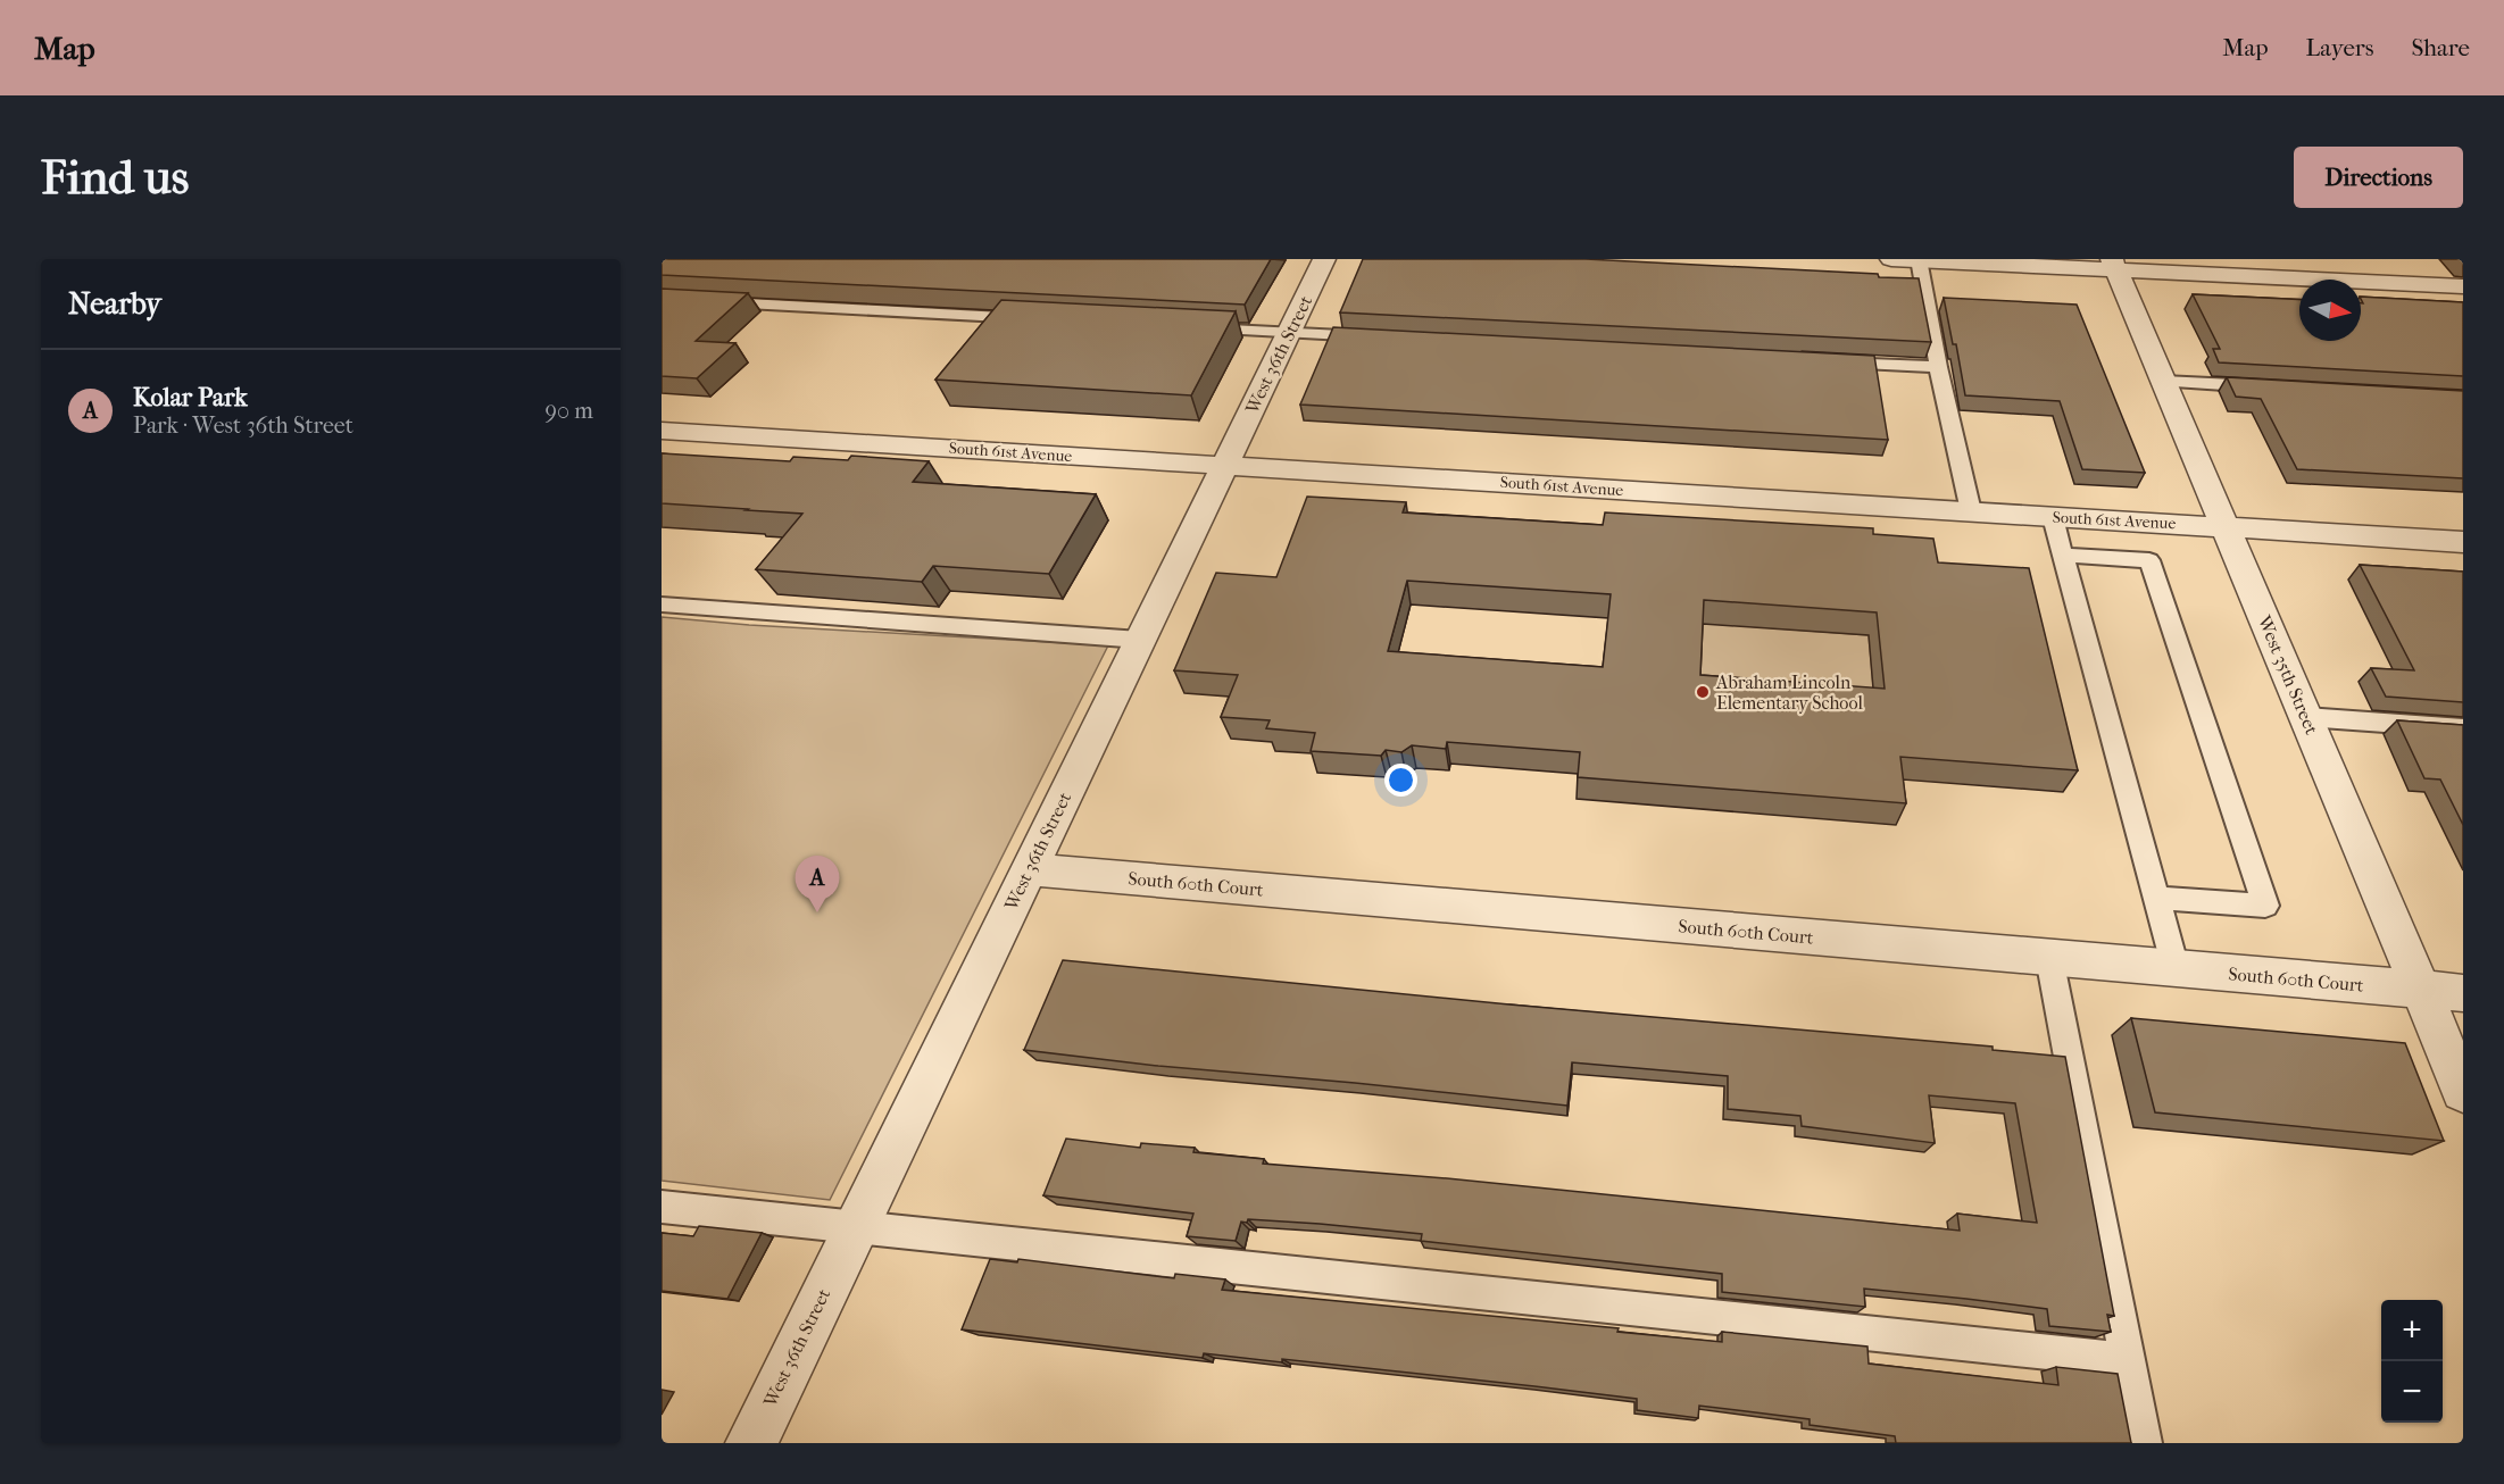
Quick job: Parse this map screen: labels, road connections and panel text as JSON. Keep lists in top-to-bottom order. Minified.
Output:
{"streets":{"street":["West 36th Street","South 61st Avenue","West 35th Street","South 60th Court"]},"crossings":[["West 36th Street","South 61st Avenue"],["West 36th Street","South 60th Court"],["South 61st Avenue","West 35th Street"],["West 35th Street","South 60th Court"]],"places":["Abraham Lincoln Elementary School"],"north":"right","page":{"header":"Map","nav":["Map","Layers","Share"],"buttons":"Directions","title":"Find us","heading":"Nearby","list":[{"mark":"A","name":"Kolar Park","note":"Park · West 36th Street","value":"90 m"}],"pins":"A","map_buttons":["+","−"]}}
